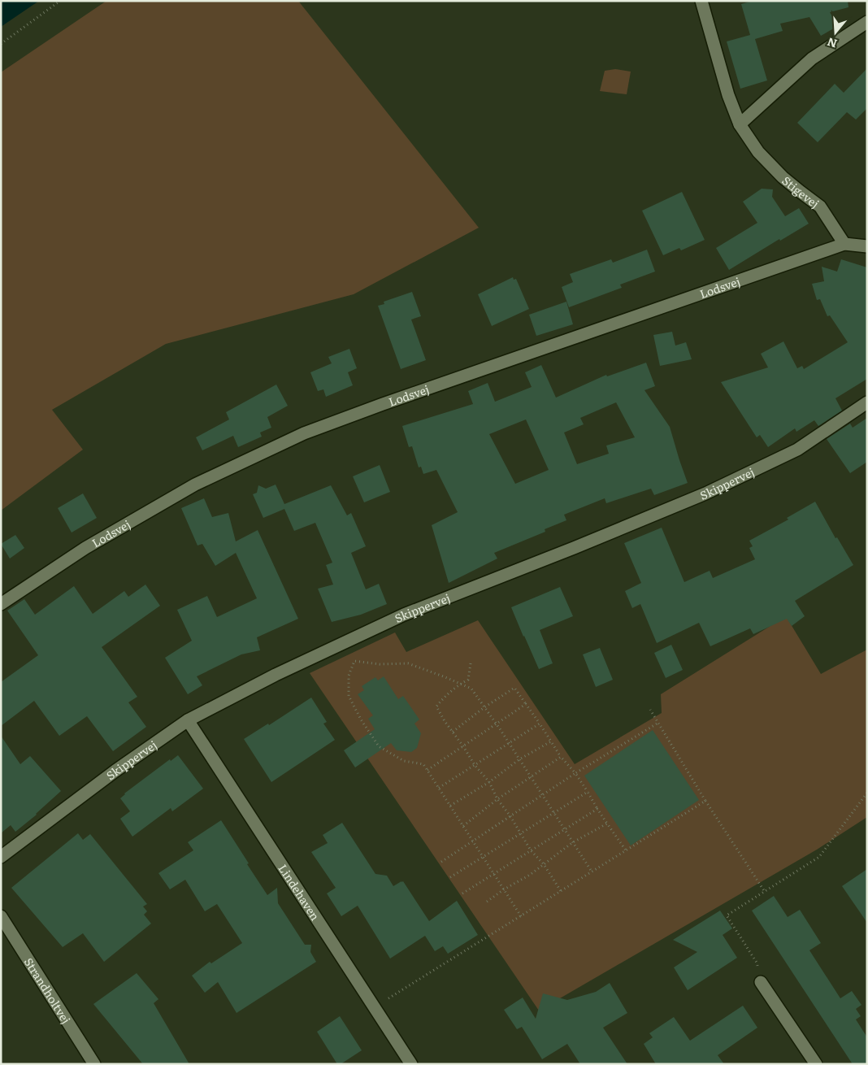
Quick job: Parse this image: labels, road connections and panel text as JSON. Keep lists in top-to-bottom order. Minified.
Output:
{"streets":{"street":["Stigevej","Lodsvej","Skippervej","Lindehaven","Strandholtvej"]},"crossings":[["Stigevej","Lodsvej"],["Skippervej","Lindehaven"]],"north":"bottom"}
